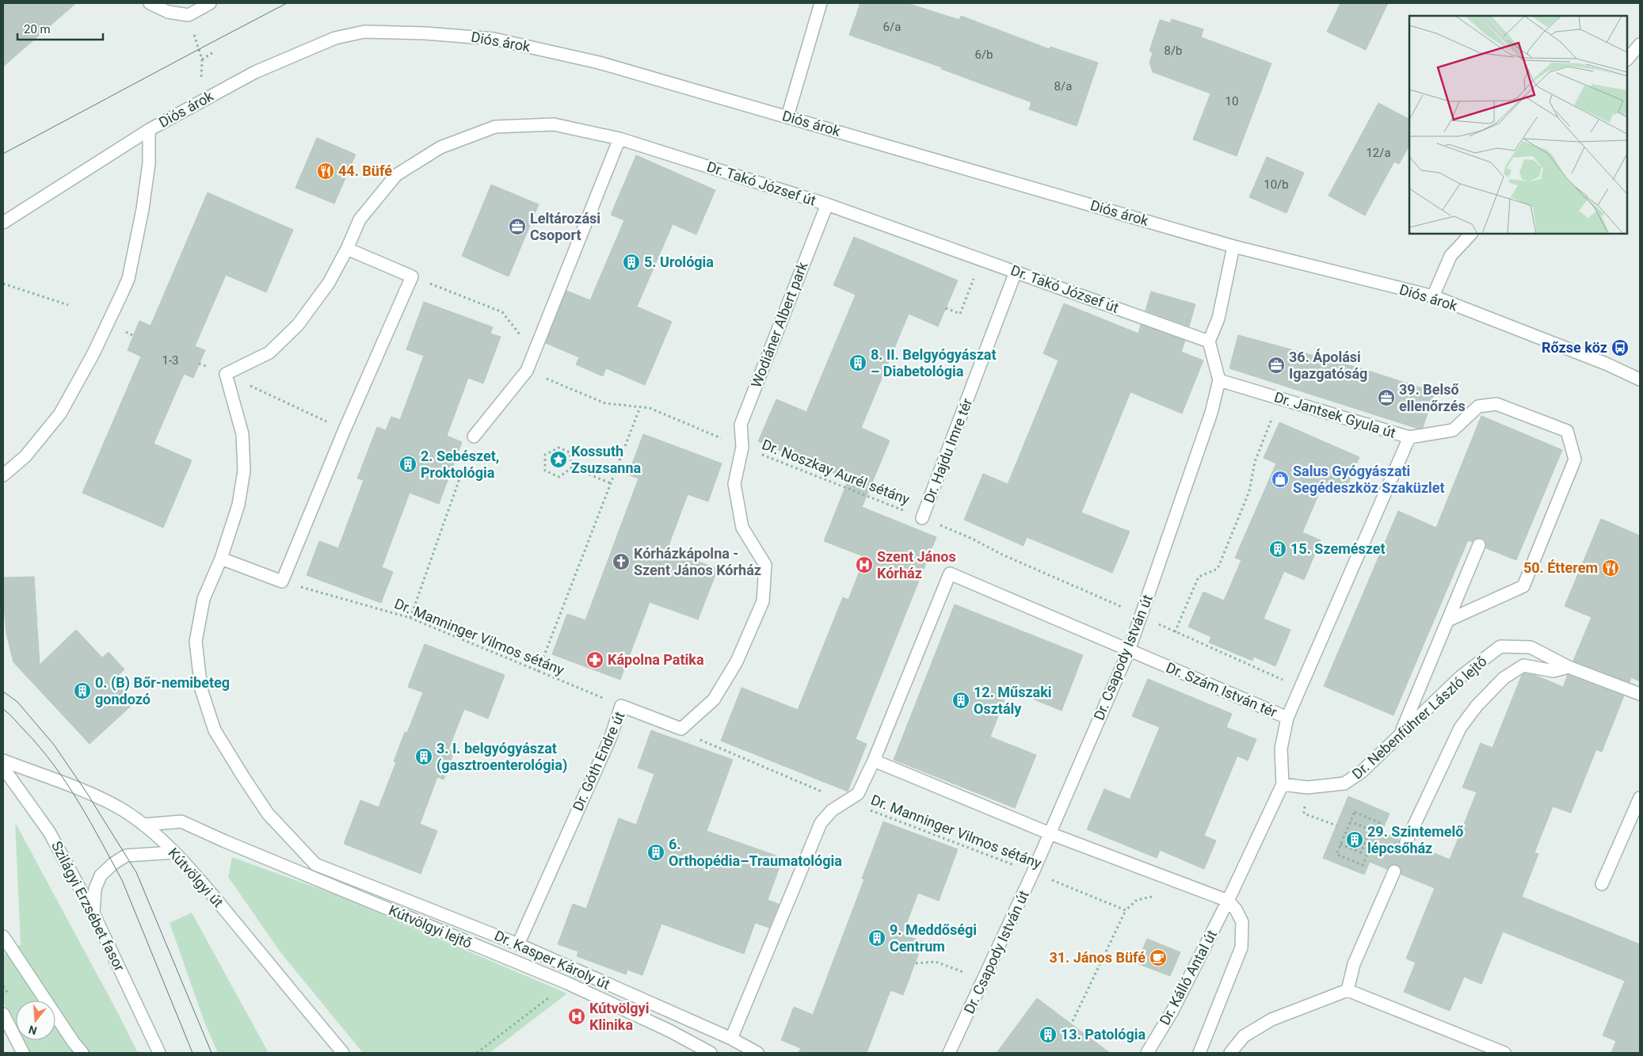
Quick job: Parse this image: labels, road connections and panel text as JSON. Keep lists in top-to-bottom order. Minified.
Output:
{"streets":{"street":["Diós árok","Dr. Takó József út","Wodiáner Albert park","Dr. Jantsek Gyula út","Dr. Hajdu Imre tér","Dr. Csapody István út","Dr. Szám István tér","Dr. Nebenführer László lejtő","Dr. Góth Endre út","Kútvölgyi út","Szilágyi Erzsébet fasor","Kútvölgyi lejtő","Dr. Kasper Károly út","Dr. Kálló Antal út"],"path":["Dr. Noszkay Aurél sétány","Dr. Manninger Vilmos sétány"]},"crossings":[["Dr. Takó József út","Wodiáner Albert park"],["Dr. Takó József út","Dr. Hajdu Imre tér"],["Dr. Takó József út","Dr. Csapody István út"],["Dr. Takó József út","Dr. Kasper Károly út"],["Wodiáner Albert park","Dr. Noszkay Aurél sétány"],["Dr. Jantsek Gyula út","Dr. Noszkay Aurél sétány"],["Dr. Jantsek Gyula út","Dr. Csapody István út"],["Dr. Jantsek Gyula út","Dr. Szám István tér"],["Dr. Hajdu Imre tér","Dr. Noszkay Aurél sétány"],["Dr. Noszkay Aurél sétány","Dr. Csapody István út"],["Dr. Manninger Vilmos sétány","Dr. Csapody István út"],["Dr. Manninger Vilmos sétány","Dr. Góth Endre út"],["Dr. Csapody István út","Dr. Szám István tér"],["Dr. Szám István tér","Dr. Nebenführer László lejtő"],["Dr. Szám István tér","Dr. Kálló Antal út"],["Dr. Góth Endre út","Dr. Kasper Károly út"],["Kútvölgyi út","Kútvölgyi lejtő"]],"places":{"restaurant":["44. Büfé","50. Étterem"],"office":["Leltározási Csoport","36. Ápolási Igazgatóság","39. Belső ellenőrzés"],"building":["5. Urológia","8. II. Belgyógyászat – Diabetológia","2. Sebészet, Proktológia","15. Szemészet","0. (B) Bőr-nemibeteg gondozó","12. Műszaki Osztály","3. I. belgyógyászat (gasztroenterológia)","29. Szintemelő lépcsőház","6. Orthopédia–Traumatológia","9. Meddőségi Centrum","13. Patológia"],"bus stop":["Rőzse köz"],"place":["Kossuth Zsuzsanna"],"shop":["Salus Gyógyászati Segédeszköz Szaküzlet"],"church":["Kórházkápolna - Szent János Kórház"],"hospital":["Szent János Kórház","Kútvölgyi Klinika"],"pharmacy":["Kápolna Patika"],"cafe":["31. János Büfé"]},"house_numbers":["6/a","8/b","6/b","8/a","10","12/a","10/b","1-3"],"scale_bar":"20 m","north":"bottom"}
